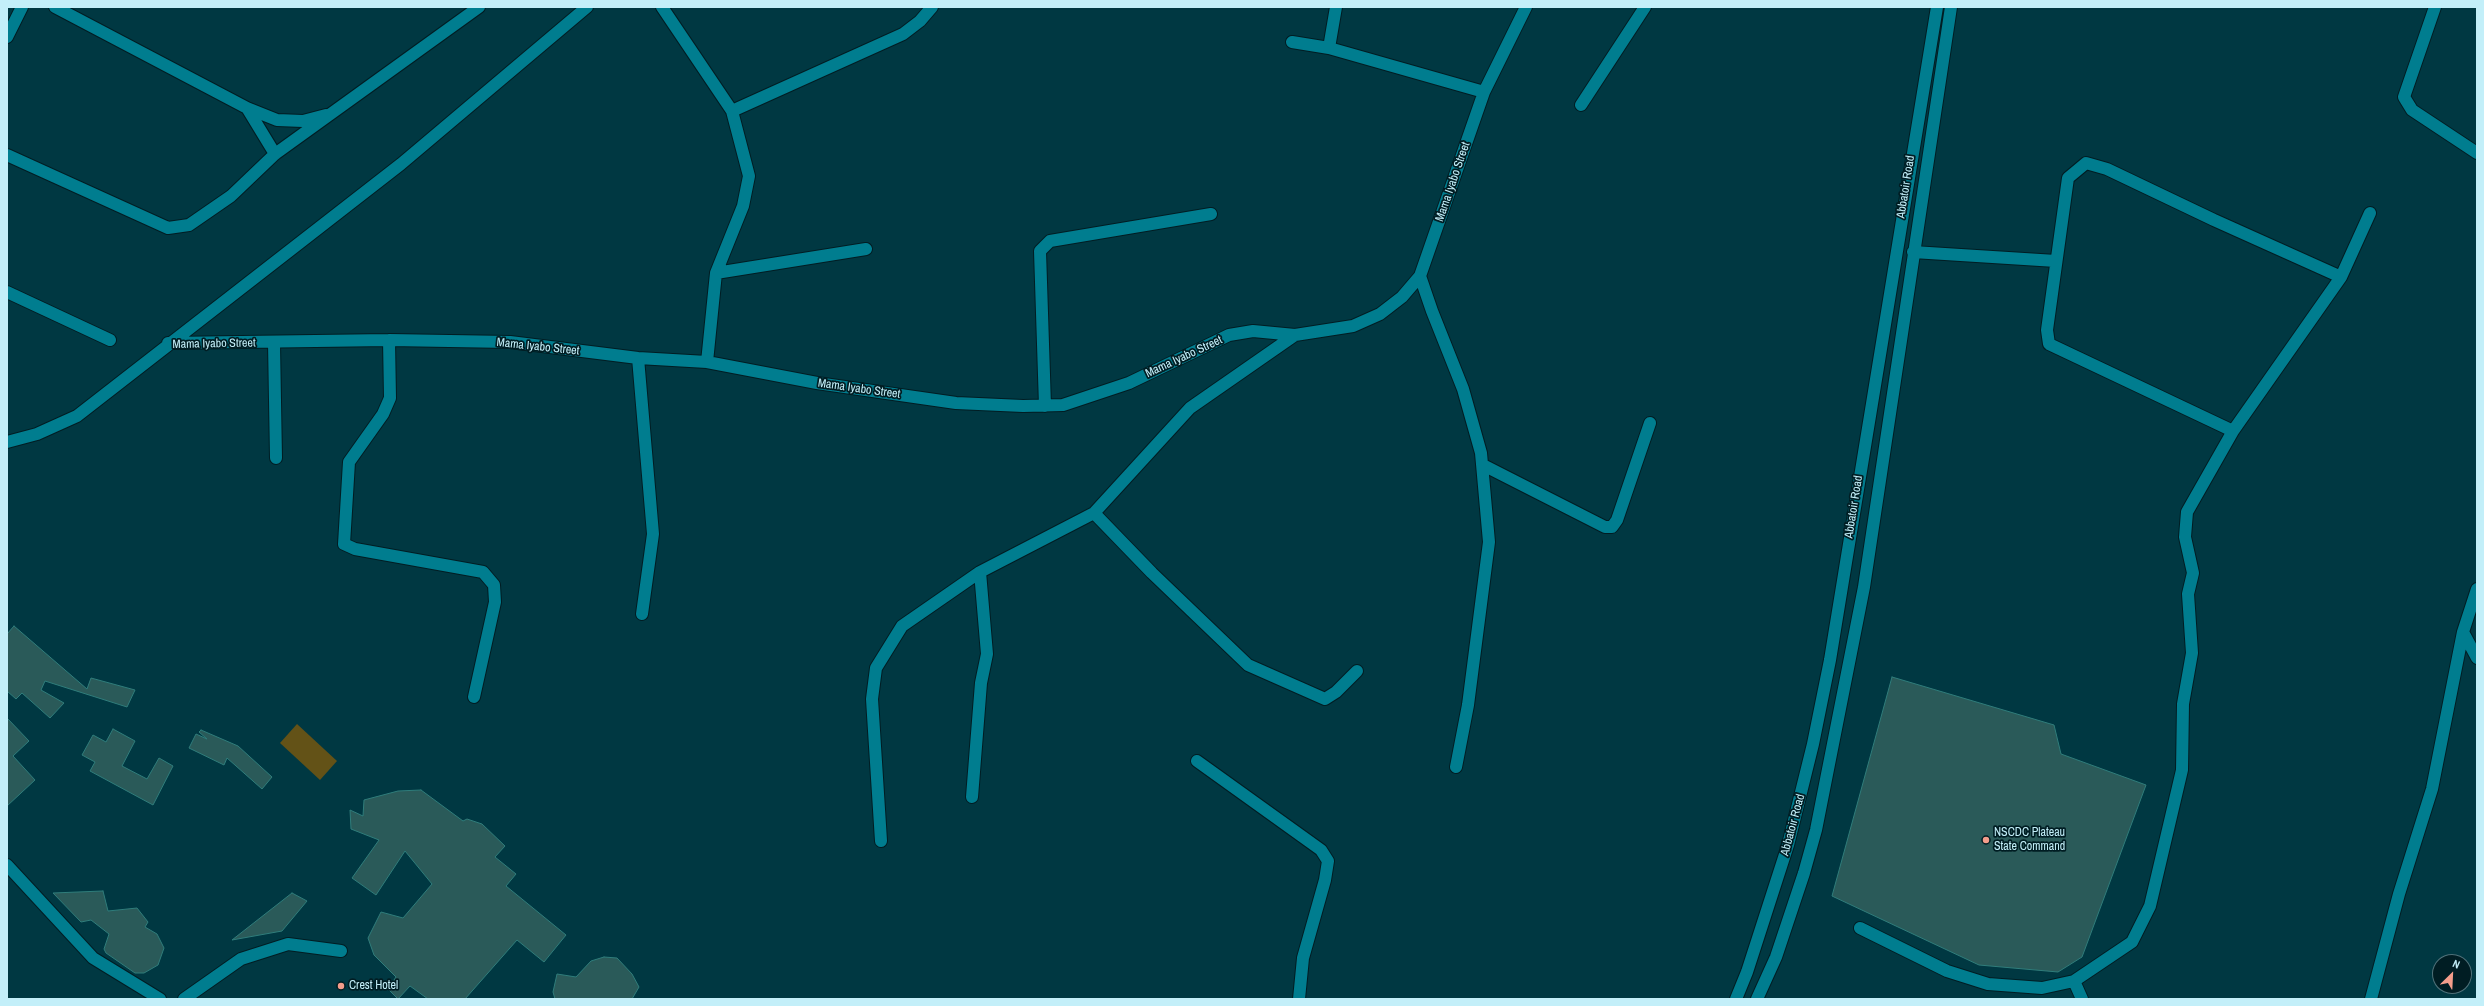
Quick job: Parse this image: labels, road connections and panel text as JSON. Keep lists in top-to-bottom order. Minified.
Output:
{"streets":{"street":["Mama Iyabo Street","Abbatoir Road"]},"places":["NSCDC Plateau State Command","Crest Hotel"],"north":"top right"}
